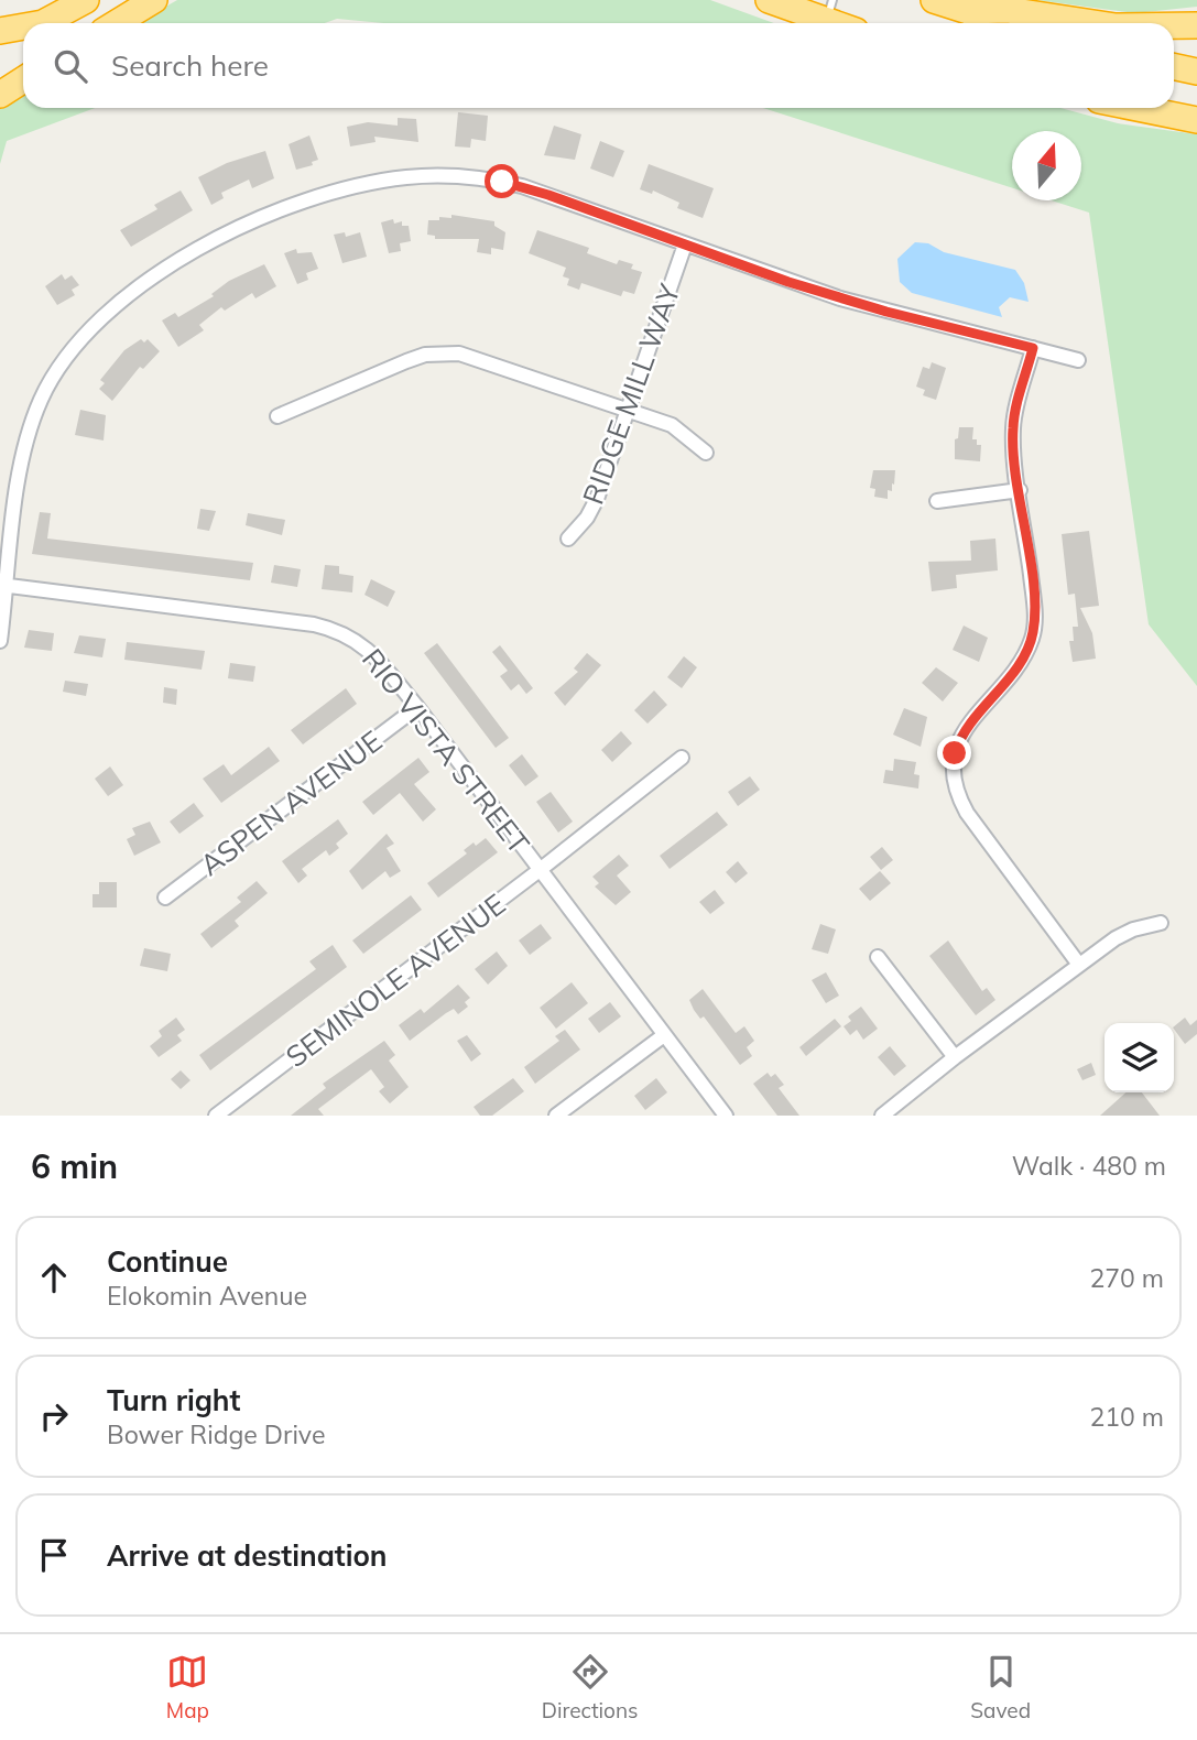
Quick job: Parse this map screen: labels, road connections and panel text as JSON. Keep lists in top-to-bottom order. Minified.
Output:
{"streets":{"street":["RIDGE MILL WAY","RIO VISTA STREET","ASPEN AVENUE","SEMINOLE AVENUE"]},"crossings":[["RIO VISTA STREET","ASPEN AVENUE"],["RIO VISTA STREET","SEMINOLE AVENUE"]],"north":"top","page":{"search":"Search here","heading":["6 min","Walk · 480 m"],"list":[["Continue","Elokomin Avenue","270 m"],["Turn right","Bower Ridge Drive","210 m"],"Arrive at destination"],"nav":["Map","Directions","Saved"]}}
